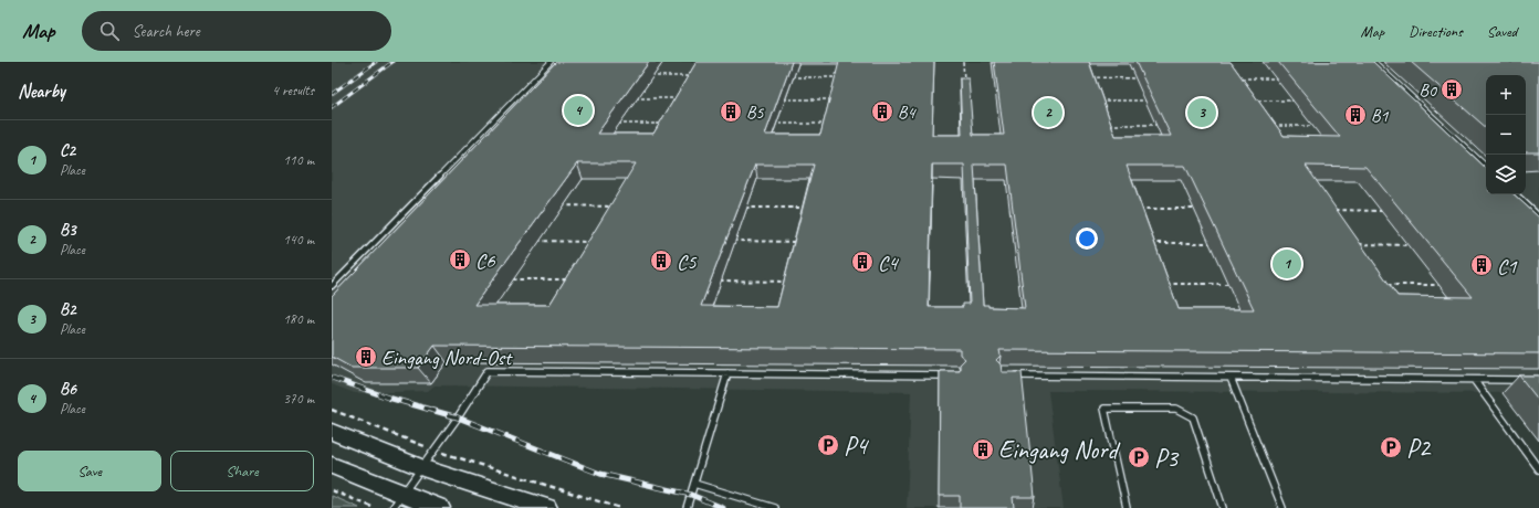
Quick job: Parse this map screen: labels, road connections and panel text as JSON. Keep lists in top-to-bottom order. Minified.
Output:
{"places":{"building":["B0","B5","B4","B1","C6","C5","C4","C1","Eingang Nord-Ost","Eingang Nord"],"parking":["P4","P2","P3"]},"page":{"header":"Map","search":"Search here","nav":["Map","Directions","Saved"],"heading":["Nearby","4 results"],"map_buttons":["+","−"],"pins":["4","2","3","1"],"list":[{"mark":"1","name":"C2","note":"Place","value":"110 m"},{"mark":"2","name":"B3","note":"Place","value":"140 m"},{"mark":"3","name":"B2","note":"Place","value":"180 m"},{"mark":"4","name":"B6","note":"Place","value":"370 m"}],"buttons":["Save","Share"]}}
